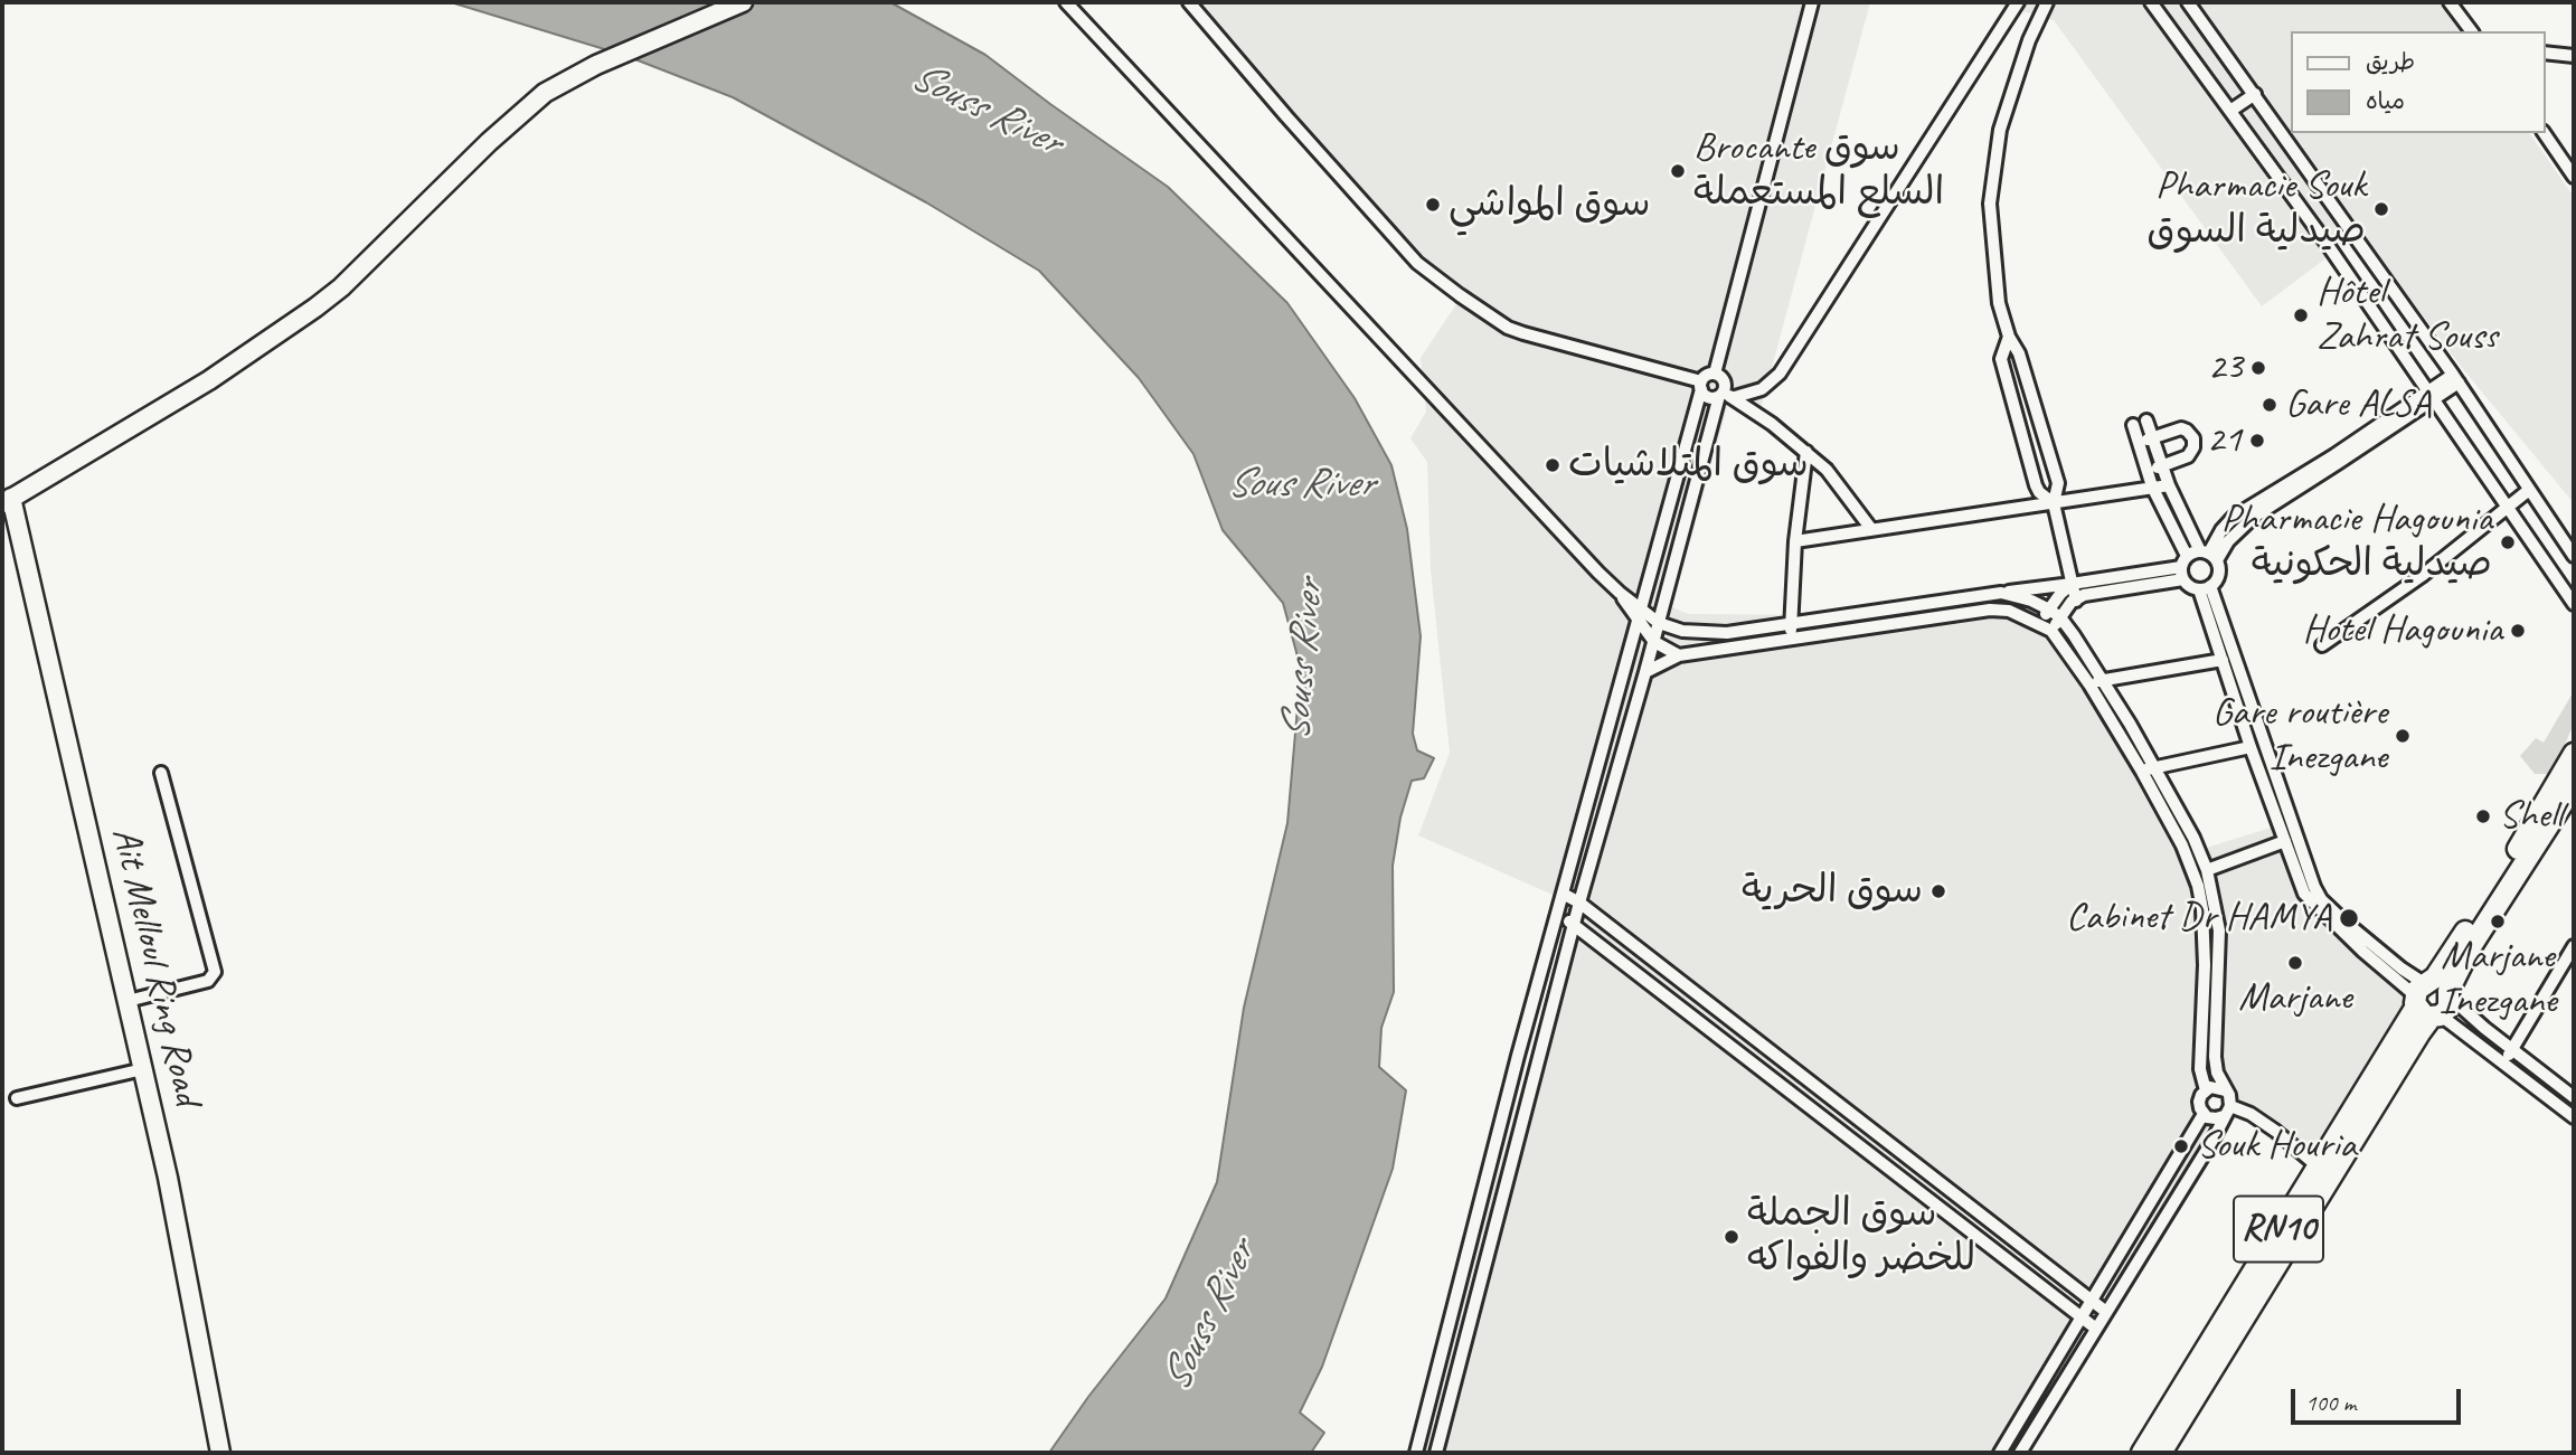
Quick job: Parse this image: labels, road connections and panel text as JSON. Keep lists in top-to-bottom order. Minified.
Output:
{"streets":{"main road":["RN10"],"street":["Ait Melloul Ring Road"]},"water":["Souss River","Sous River"],"places":["Brocante سوق السلع المستعملة","سوق المواشي","Pharmacie Souk صيدلية السوق","Hôtel Zahrat Souss","23","Gare ALSA","21","سوق المتلاشيات","Pharmacie Hagounia صيدلية الحكونية","Hotel Hagounia","Gare routière Inezgane","Shell","سوق الحرية","Cabinet Dr HAMYA","Marjane Inezgane","Marjane","Souk Houria","سوق الجملة للخضر والفواكه"],"legend":["طريق","مياه"],"scale_bar":"100 m"}
